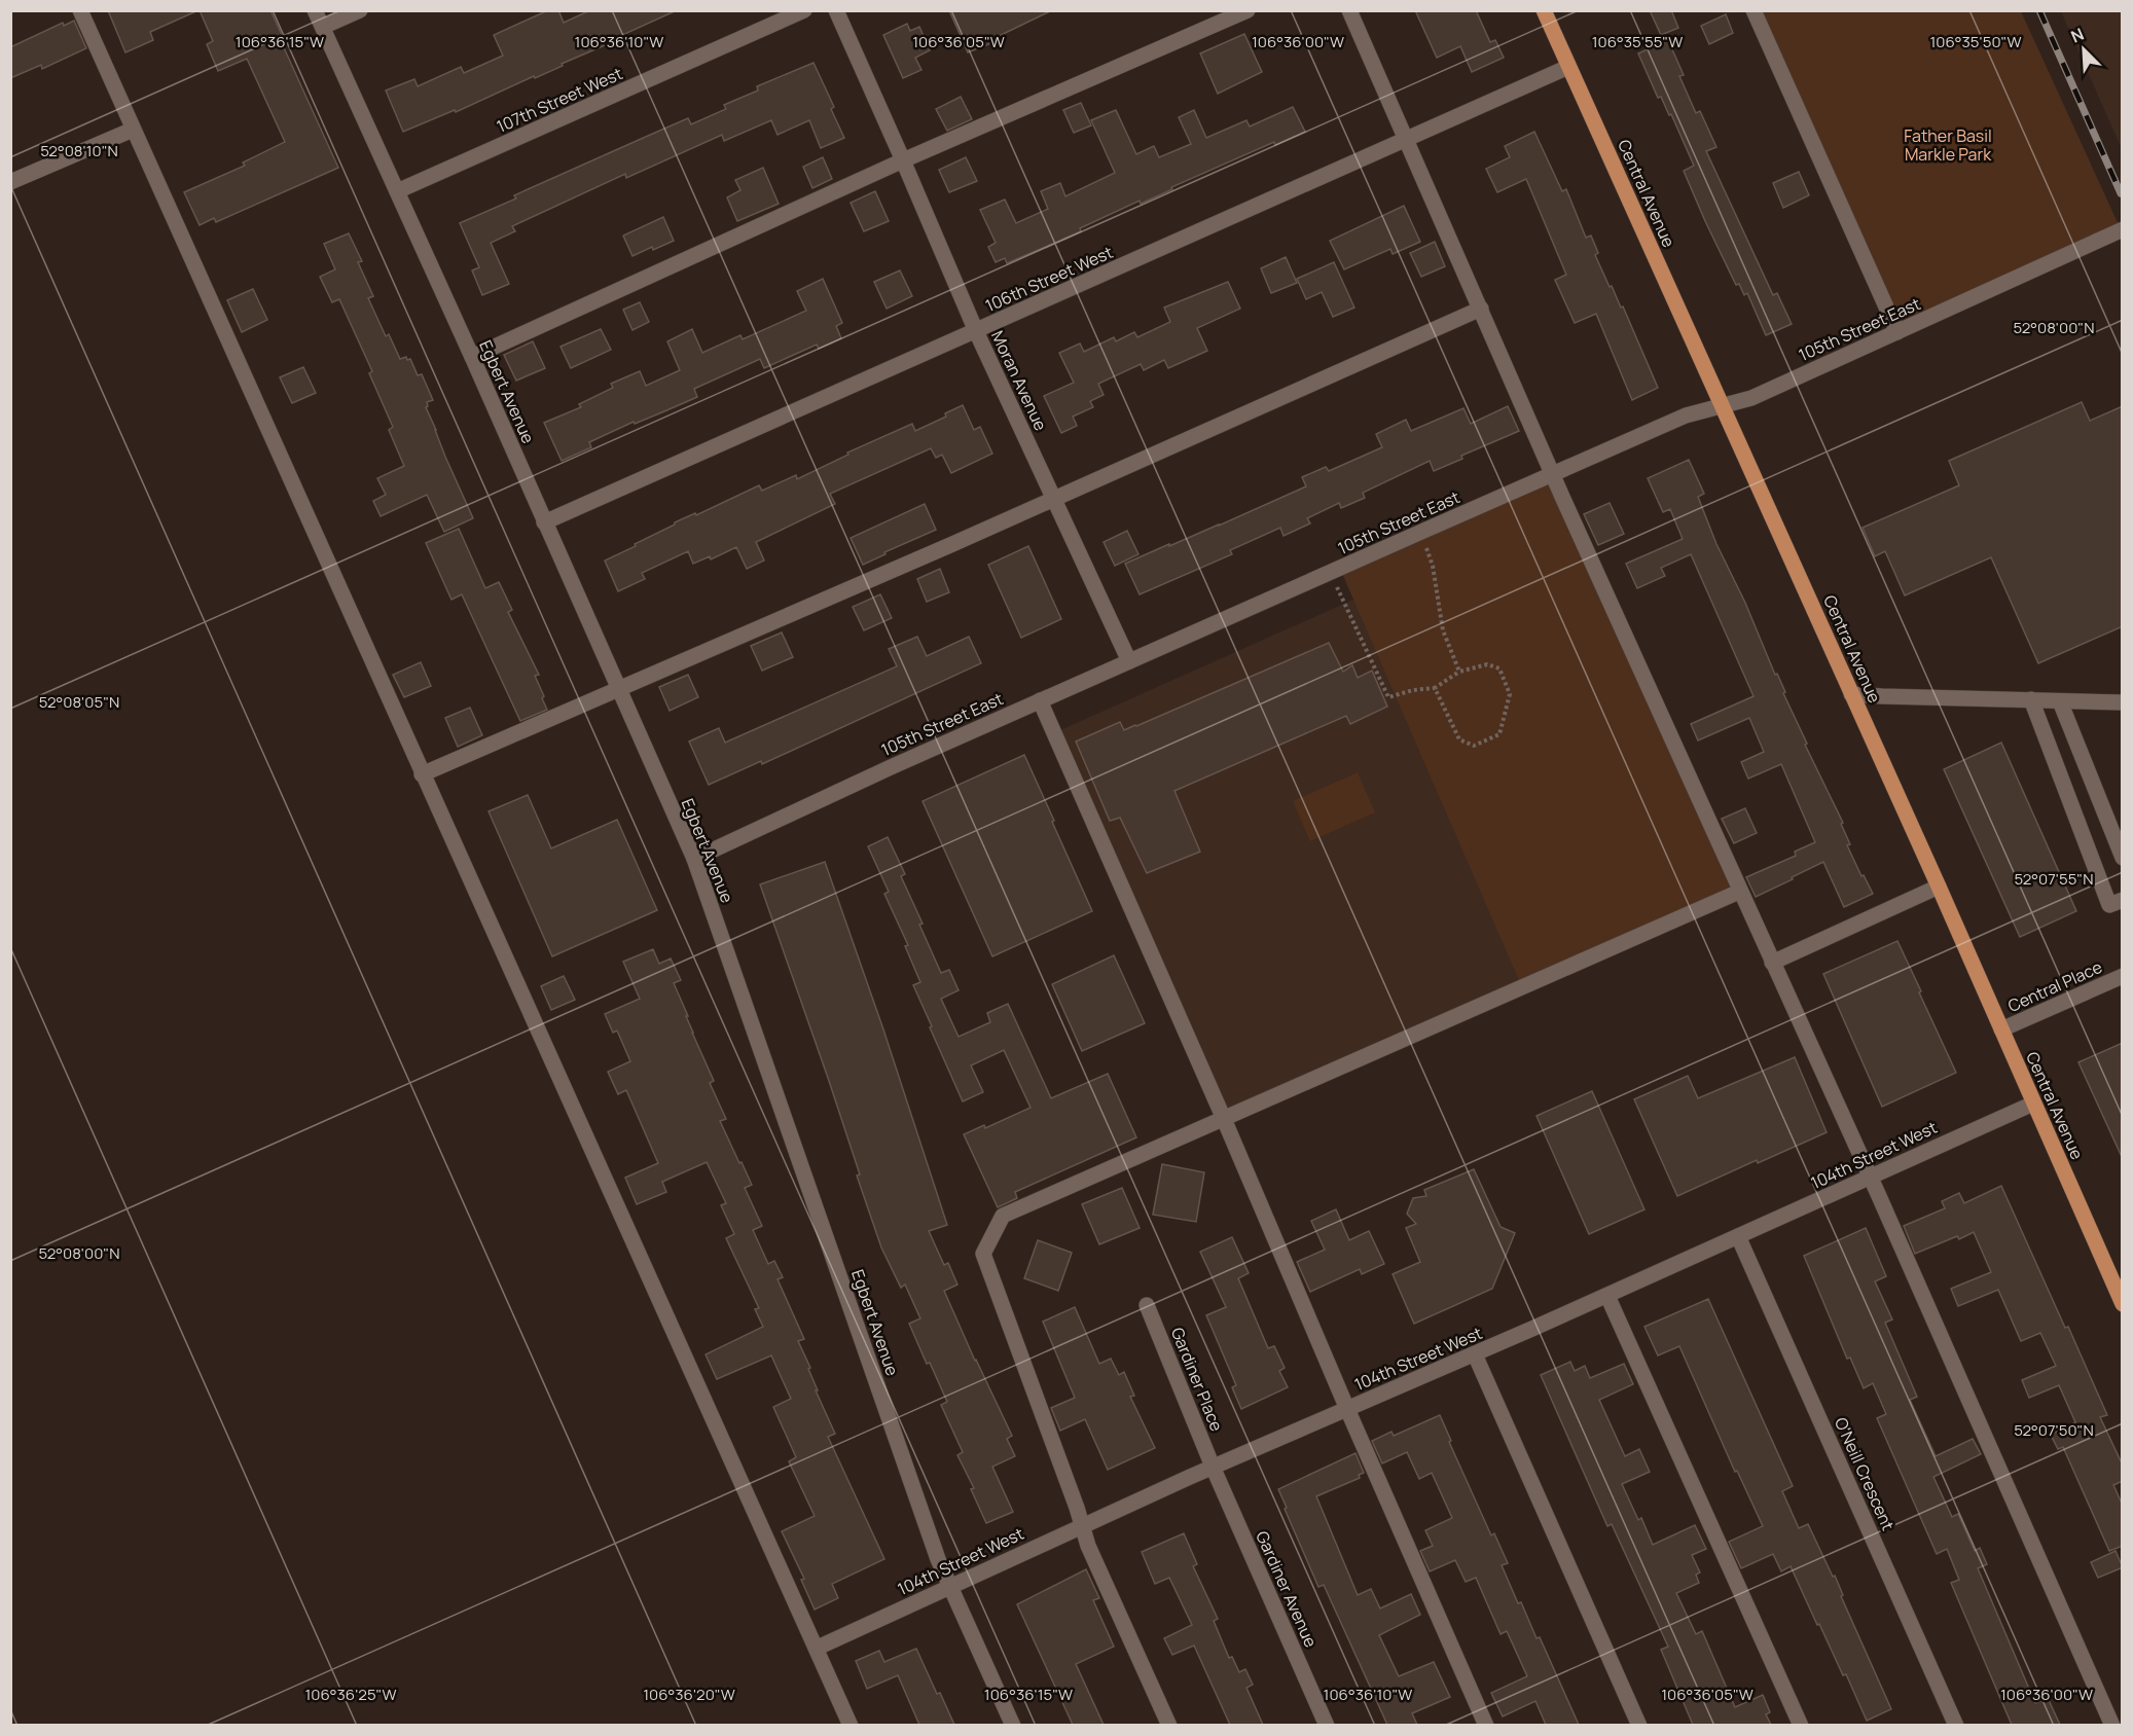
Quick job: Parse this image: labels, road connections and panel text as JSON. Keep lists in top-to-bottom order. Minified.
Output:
{"streets":{"main road":["Central Avenue"],"street":["107th Street West","106th Street West","105th Street East","Moran Avenue","Egbert Avenue","Central Place","104th Street West","Gardiner Place","O'Neill Crescent","Gardiner Avenue"]},"crossings":[["107th Street West","Egbert Avenue"],["Central Avenue","106th Street West"],["Central Avenue","105th Street East"],["Central Avenue","Central Place"],["Central Avenue","104th Street West"],["106th Street West","Moran Avenue"],["106th Street West","Egbert Avenue"],["105th Street East","Moran Avenue"],["105th Street East","Egbert Avenue"],["Egbert Avenue","104th Street West"],["104th Street West","Gardiner Place"],["104th Street West","O'Neill Crescent"],["104th Street West","Gardiner Avenue"],["Gardiner Place","Gardiner Avenue"]],"parks":["Father Basil Markle Park"],"north":"top left","coordinates":["106°36'15\"W","106°36'10\"W","106°36'05\"W","106°36'00\"W","106°35'55\"W","106°35'50\"W","52°08'10\"N","52°08'00\"N","52°08'05\"N","52°07'55\"N","52°07'50\"N","106°36'25\"W","106°36'20\"W"]}
